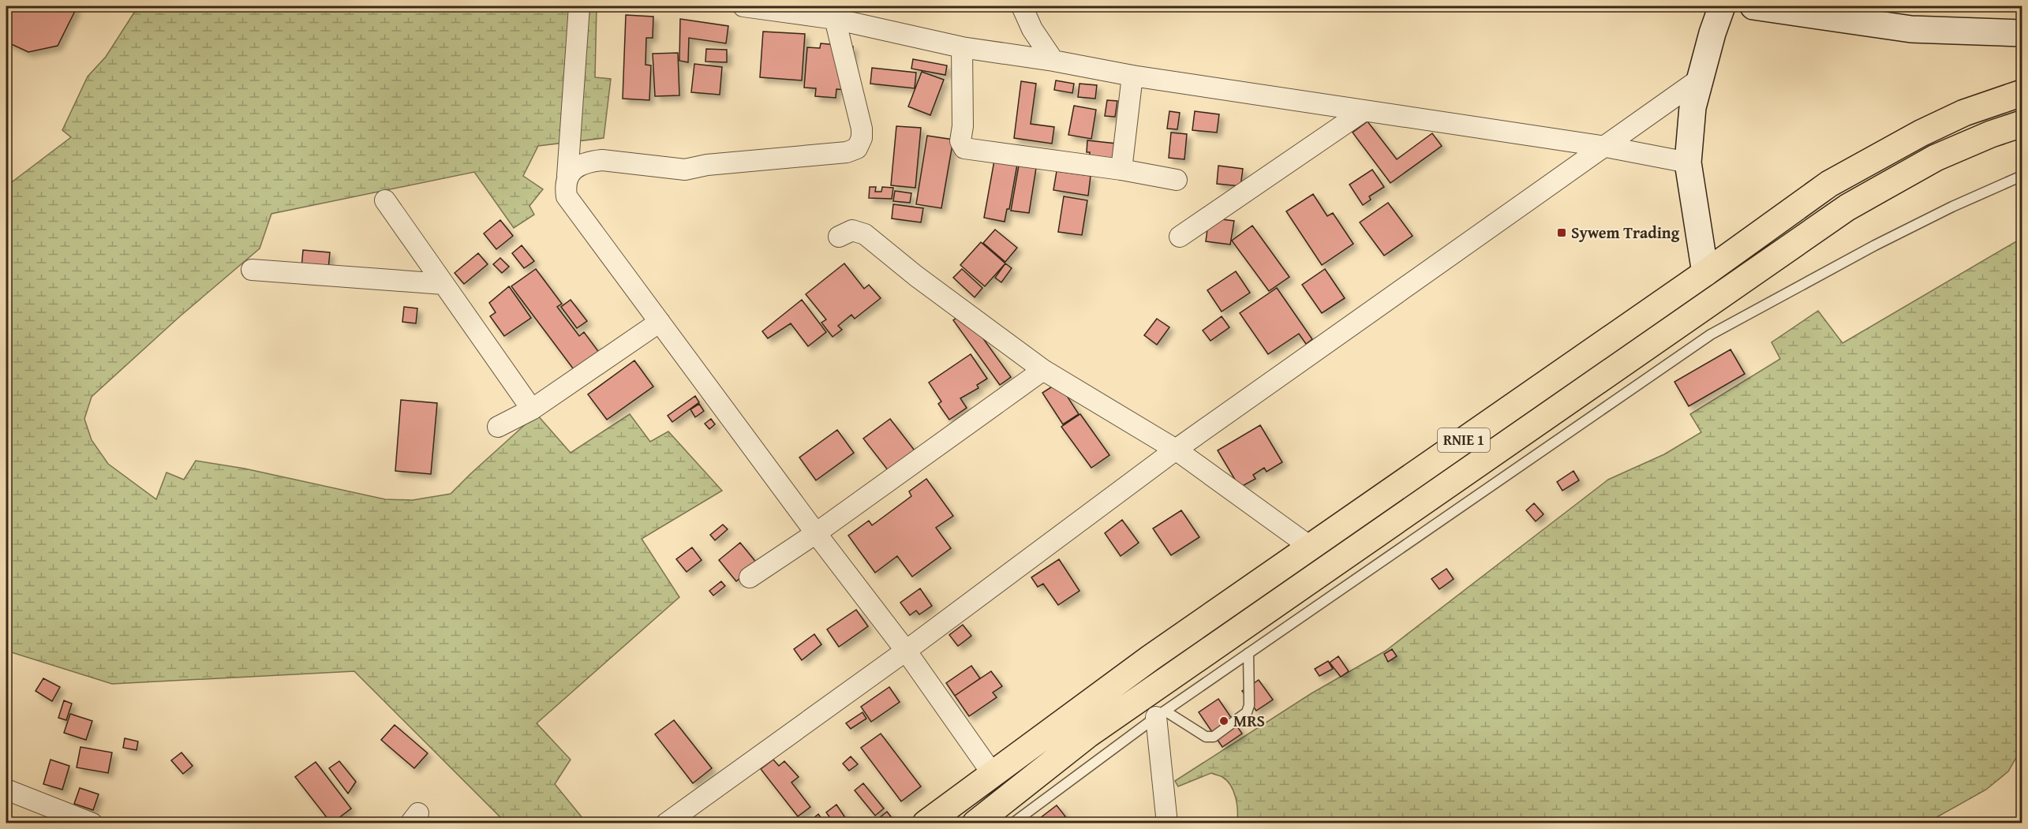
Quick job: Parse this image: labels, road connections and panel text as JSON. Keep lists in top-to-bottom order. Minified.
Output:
{"streets":{"highway":["RNIE 1"]},"places":{"transit":["Sywem Trading"],"other":["MRS"]}}
